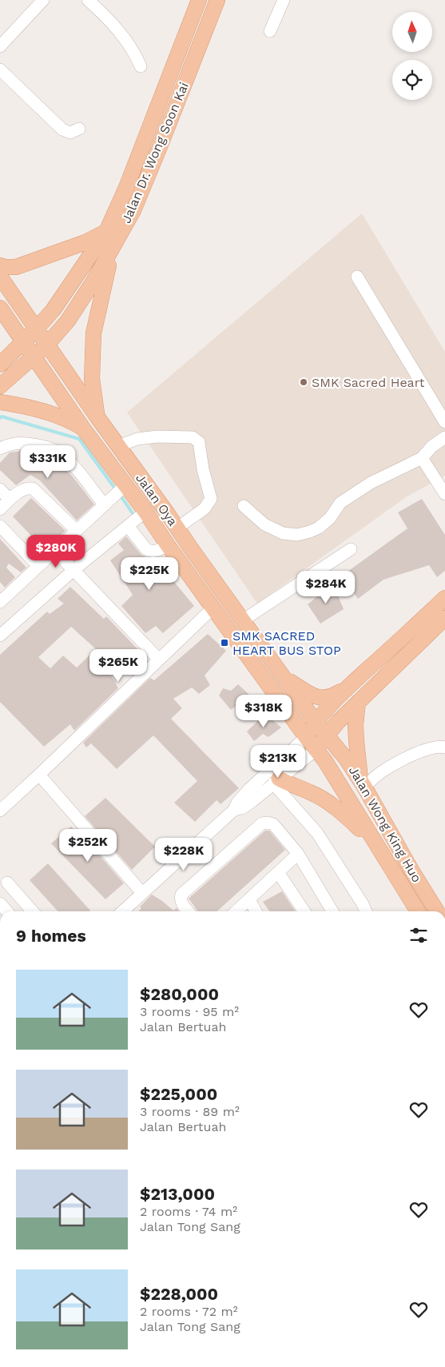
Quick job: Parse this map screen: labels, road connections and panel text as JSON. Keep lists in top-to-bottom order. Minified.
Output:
{"streets":{"main road":["Jalan Dr. Wong Soon Kai","Jalan Oya","Jalan Wong King Huo"]},"crossings":[["Jalan Dr. Wong Soon Kai","Jalan Oya"],["Jalan Oya","Jalan Wong King Huo"]],"places":{"other":["SMK Sacred Heart"],"transit":["SMK SACRED HEART BUS STOP"]},"north":"top","page":{"price":["$331K","$280K","$225K","$284K","$265K","$318K","$213K","$252K","$228K"],"heading":"9 homes","list":[{"name":"$280,000","note":"3 rooms · 95 m² · Jalan Bertuah"},{"name":"$225,000","note":"3 rooms · 89 m² · Jalan Bertuah"},{"name":"$213,000","note":"2 rooms · 74 m² · Jalan Tong Sang"},{"name":"$228,000","note":"2 rooms · 72 m² · Jalan Tong Sang"}]}}
